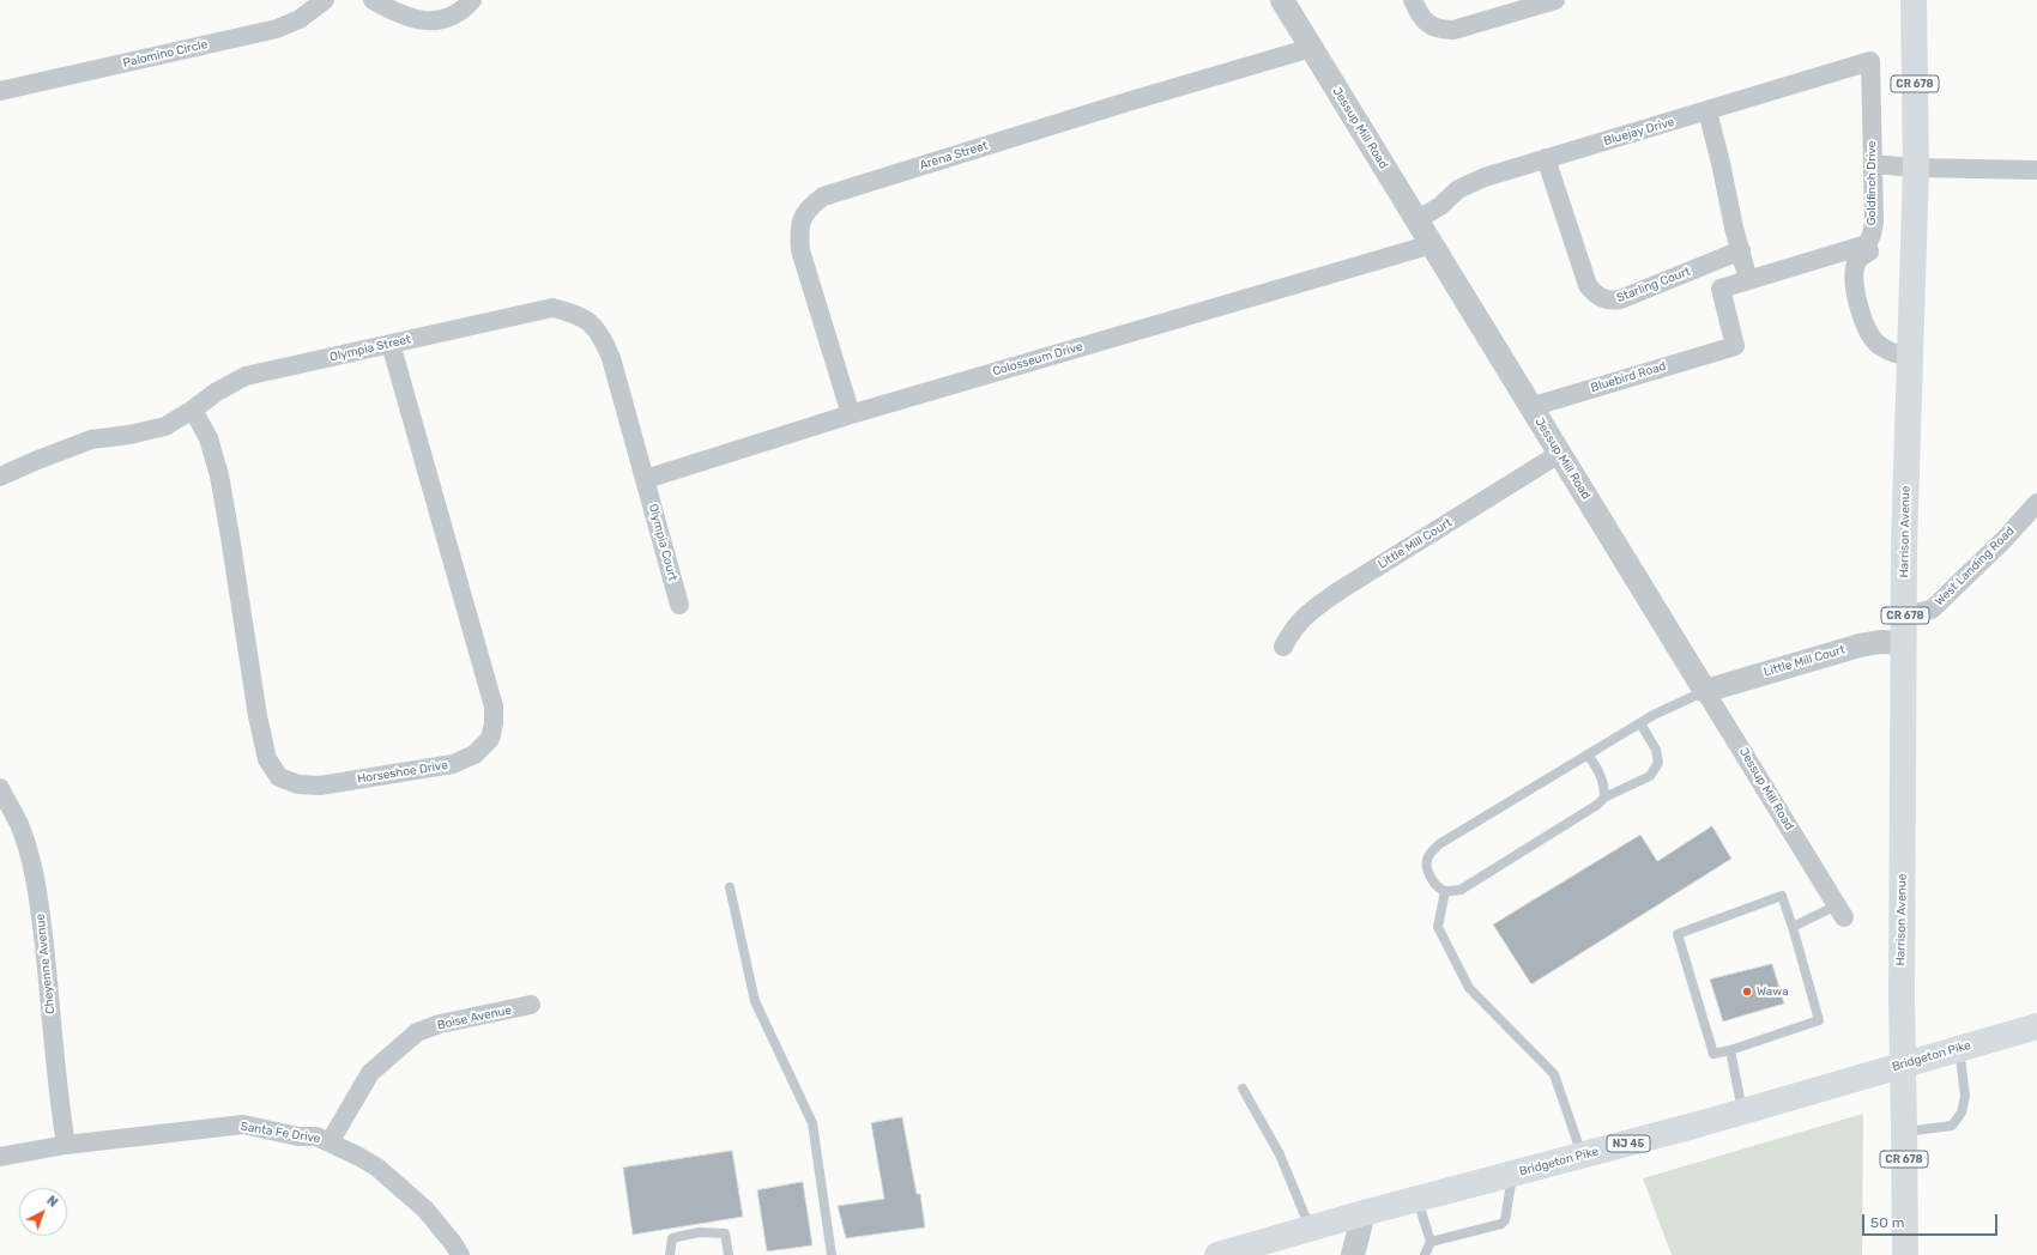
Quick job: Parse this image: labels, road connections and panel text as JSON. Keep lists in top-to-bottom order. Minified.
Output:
{"streets":{"main road":["CR 678","Harrison Avenue","Bridgeton Pike","NJ 45"],"street":["Palomino Circle","Jessup Mill Road","Bluejay Drive","Arena Street","Goldfinch Drive","Starling Court","Olympia Street","Colosseum Drive","Bluebird Road","Olympia Court","Little Mill Court","West Landing Road","Horseshoe Drive","Cheyenne Avenue","Boise Avenue","Santa Fe Drive"]},"crossings":[["CR 678","Harrison Avenue"],["CR 678","Bridgeton Pike"],["Jessup Mill Road","Bluejay Drive"],["Jessup Mill Road","Arena Street"],["Jessup Mill Road","Colosseum Drive"],["Jessup Mill Road","Bluebird Road"],["Jessup Mill Road","Little Mill Court"],["Bluejay Drive","Goldfinch Drive"],["Bluejay Drive","Starling Court"],["Arena Street","Colosseum Drive"],["Goldfinch Drive","Harrison Avenue"],["Olympia Street","Colosseum Drive"],["Olympia Street","Olympia Court"],["Olympia Street","Horseshoe Drive"],["Colosseum Drive","Olympia Court"],["Harrison Avenue","Little Mill Court"],["Harrison Avenue","West Landing Road"],["Harrison Avenue","Bridgeton Pike"],["Cheyenne Avenue","Santa Fe Drive"],["Boise Avenue","Santa Fe Drive"]],"places":["Wawa"],"scale_bar":"50 m","north":"top right"}
